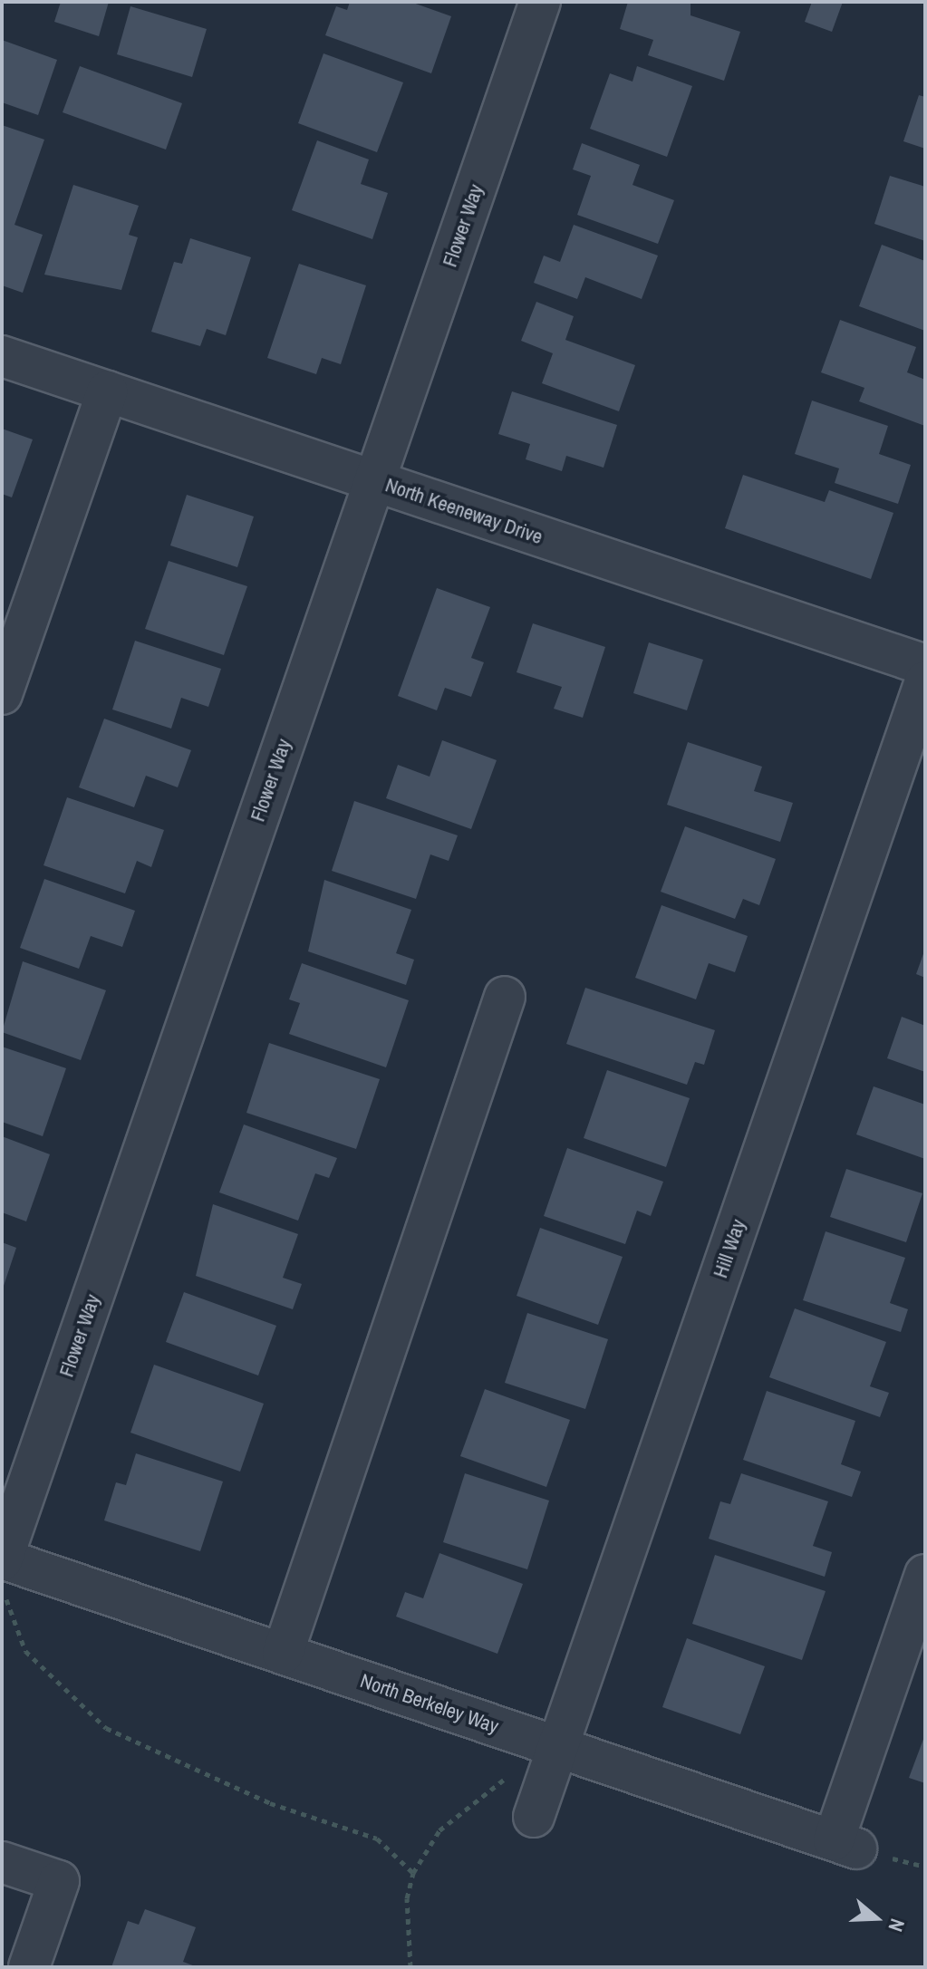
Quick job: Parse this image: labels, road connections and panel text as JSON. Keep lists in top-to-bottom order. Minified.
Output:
{"streets":{"street":["Flower Way","North Keeneway Drive","Hill Way","North Berkeley Way"]},"crossings":[["Flower Way","North Keeneway Drive"],["Flower Way","North Berkeley Way"],["Hill Way","North Berkeley Way"]],"north":"right"}
